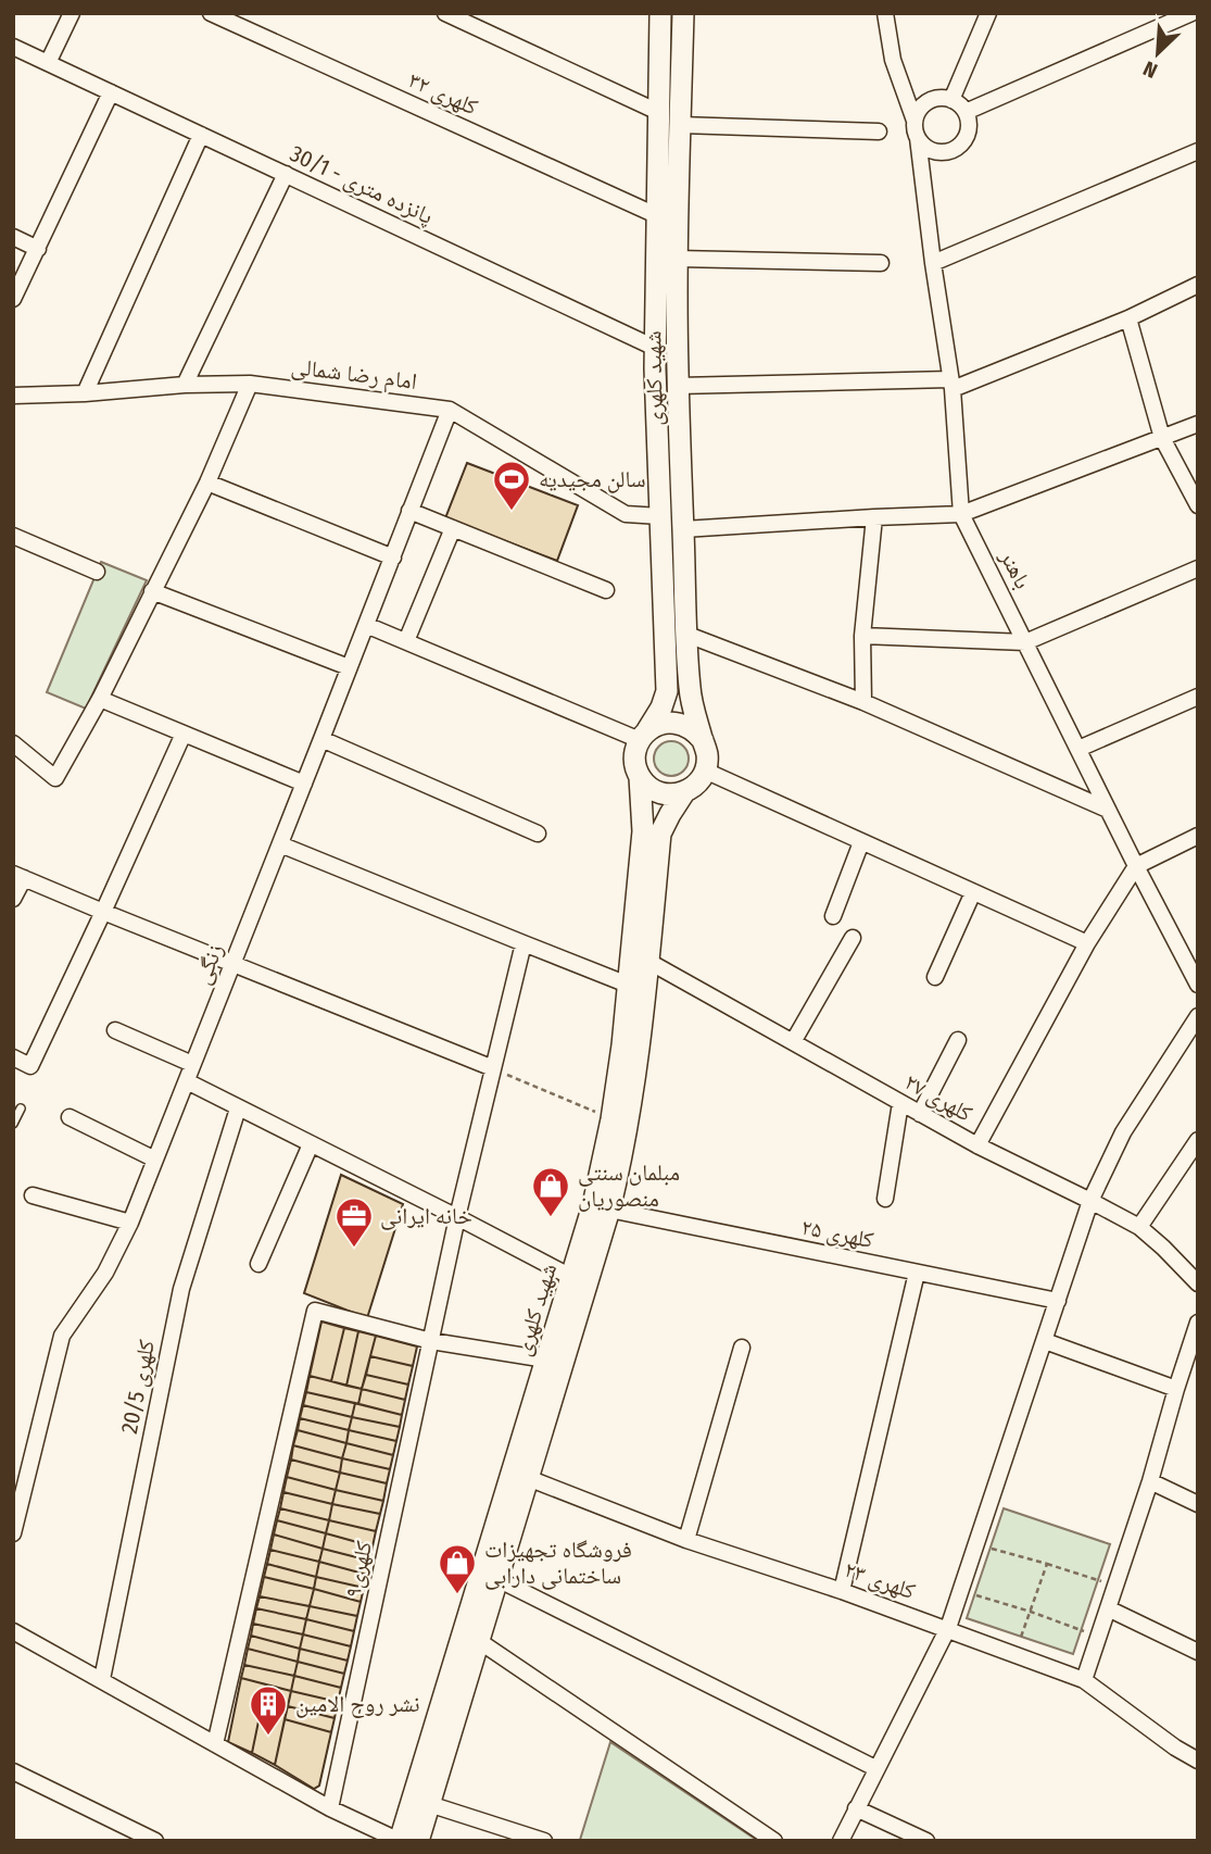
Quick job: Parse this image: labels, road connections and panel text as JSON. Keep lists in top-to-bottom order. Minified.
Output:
{"streets":{"main road":["شهید کلهری"],"street":["کلهری ۳۲","30/1 - پانزده متری","امام رضا شمالی","باهنر","زنگی","کلهری ۲۷","کلهری ۲۵","کلهری 20/5","کلهری۹","کلهری ۲۳"]},"crossings":[["کلهری ۳۲","شهید کلهری"],["30/1 - پانزده متری","شهید کلهری"],["امام رضا شمالی","شهید کلهری"],["امام رضا شمالی","زنگی"],["شهید کلهری","کلهری ۲۷"],["شهید کلهری","کلهری ۲۵"],["شهید کلهری","کلهری ۲۳"]],"places":{"sports":["سالن مجیدیه"],"shop":["مبلمان سنتی منصوریان","فروشگاه تجهیزات ساختمانی دارابی"],"office":["خانه ایرانی"],"building":["نشر روح الامین"]},"north":"bottom left"}
